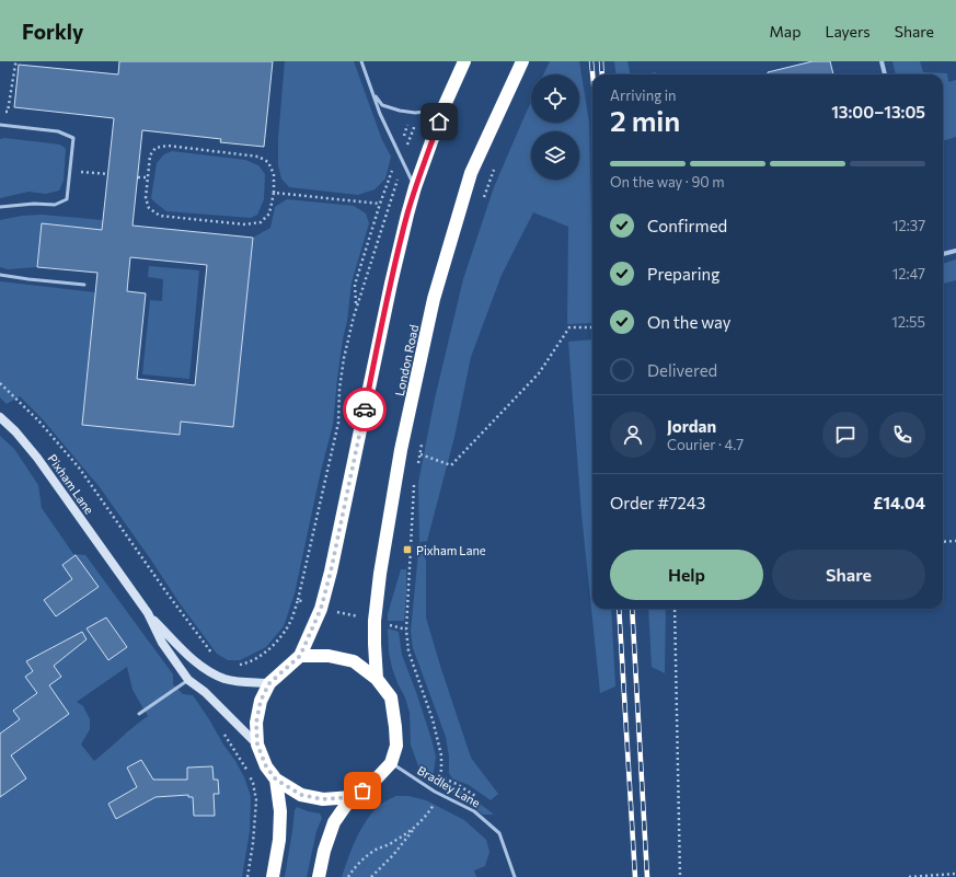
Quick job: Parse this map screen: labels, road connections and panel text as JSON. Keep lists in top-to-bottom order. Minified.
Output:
{"streets":{"highway":["London Road"],"main road":["Pixham Lane"],"lane":["Bradley Lane"]},"crossings":[["London Road","Pixham Lane"],["London Road","Bradley Lane"],["Pixham Lane","Bradley Lane"]],"places":{"transit":["Pixham Lane"]},"page":{"header":"Forkly","nav":["Map","Layers","Share"],"heading":["2 min","Arriving in","13:00–13:05"],"panel":["Jordan","Courier · 4.7","Order #7243","£14.04"],"bar":"On the way · 90 m","list":[["Confirmed","12:37"],["Preparing","12:47"],["On the way","12:55"],"Delivered"],"buttons":["Help","Share"]}}
